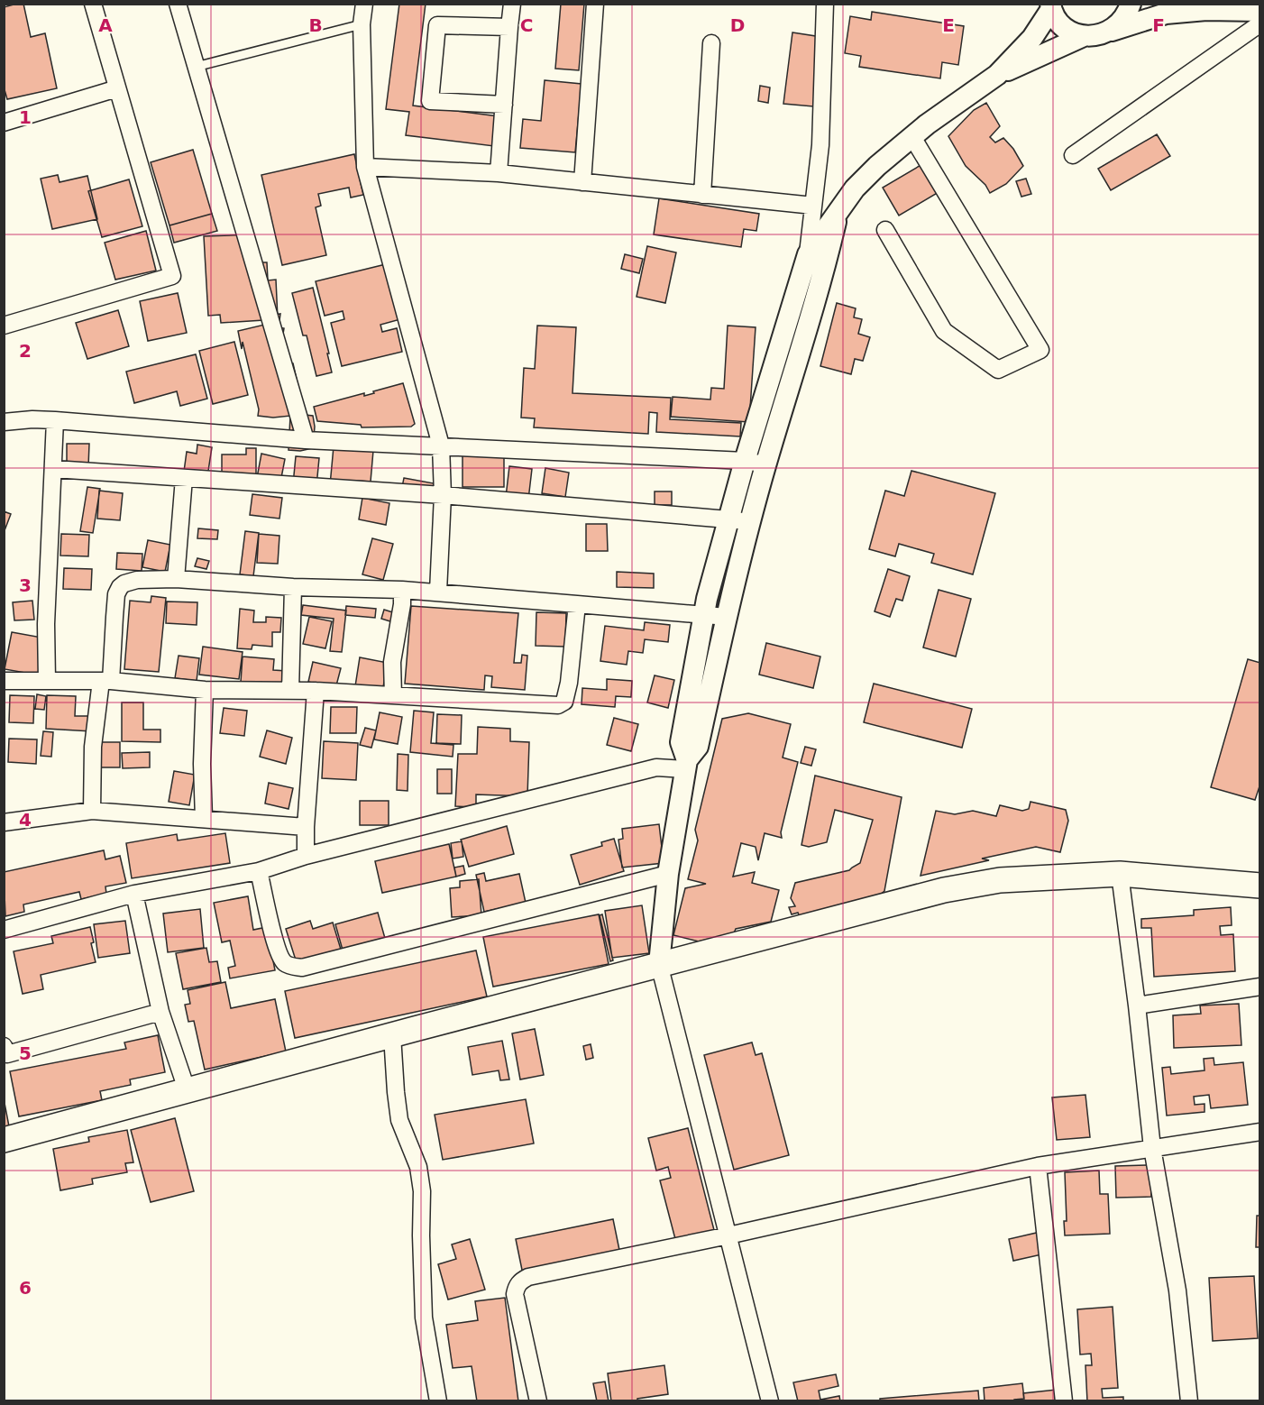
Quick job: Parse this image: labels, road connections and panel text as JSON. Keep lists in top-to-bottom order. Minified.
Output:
{"grid":{"columns":["A","B","C","D","E","F"],"rows":["1","2","3","4","5","6"]}}
